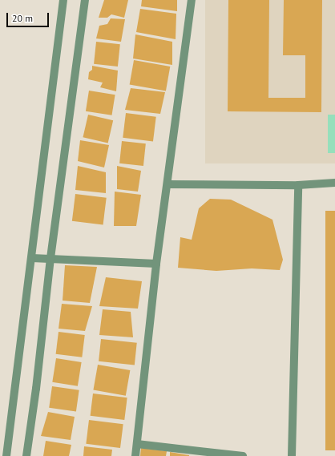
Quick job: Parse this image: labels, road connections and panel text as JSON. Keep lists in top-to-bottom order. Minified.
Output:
{"scale_bar":"20 m"}
